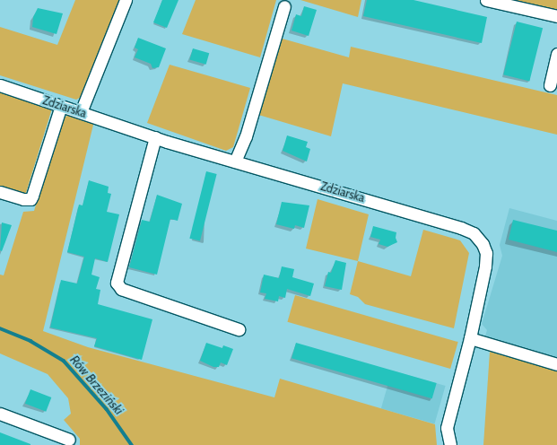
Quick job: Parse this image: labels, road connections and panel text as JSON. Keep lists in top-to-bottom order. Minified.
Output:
{"streets":{"street":["Zdziarska"]},"water":["Rów Brzeziński"]}
